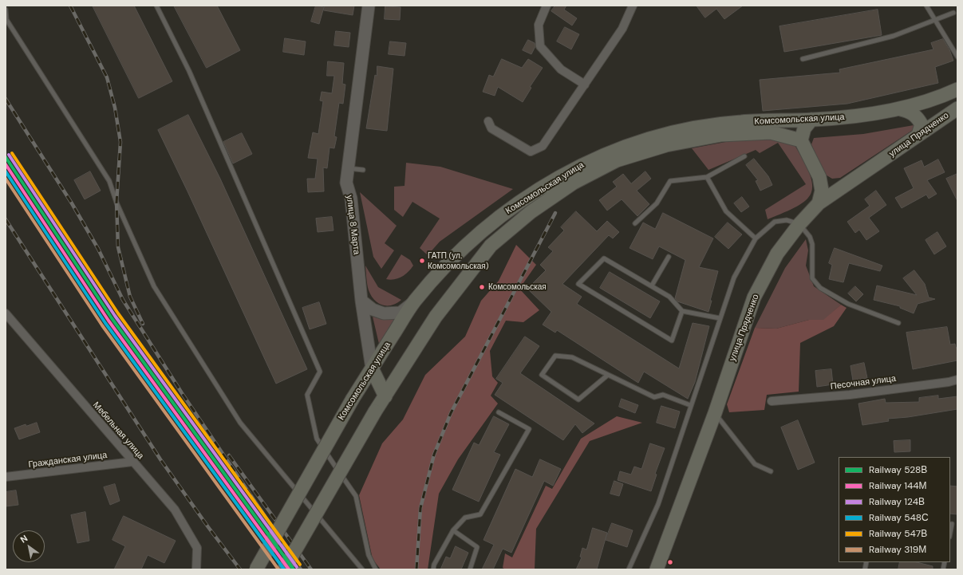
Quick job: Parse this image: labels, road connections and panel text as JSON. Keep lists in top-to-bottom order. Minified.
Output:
{"streets":{"main road":["Комсомольская улица","улица Прядченко","улица 8 Марта"],"street":["Песочная улица","Мебельная улица","Гражданская улица"]},"crossings":[["Комсомольская улица","улица 8 Марта"],["Мебельная улица","Гражданская улица"]],"places":["ГАТП (ул. Комсомольская)","Комсомольская"],"lines":["rail line 547В","rail line 124В","rail line 528В","rail line 144М","rail line 548С","rail line 319М"],"legend":["Railway 528В","Railway 144М","Railway 124В","Railway 548С","Railway 547В","Railway 319М"],"north":"top left"}
